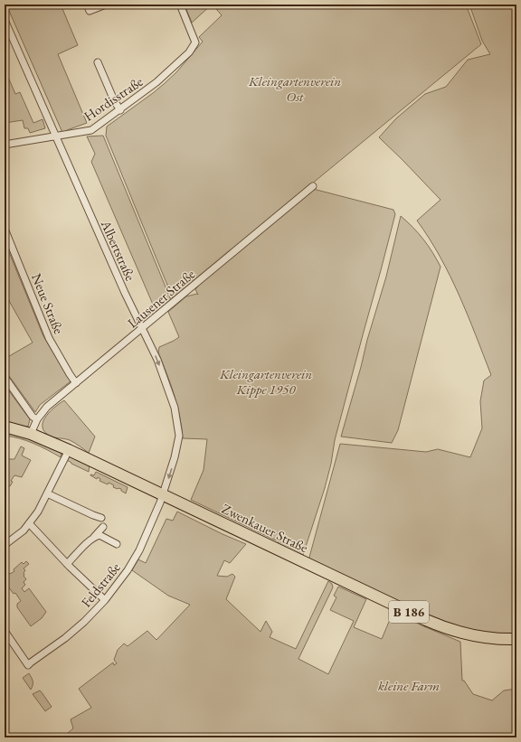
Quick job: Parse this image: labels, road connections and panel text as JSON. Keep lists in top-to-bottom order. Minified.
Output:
{"streets":{"main road":["Zwenkauer Straße","B 186"],"street":["Hordisstraße","Albertstraße","Lausener Straße","Neue Straße","Feldstraße"]},"crossings":[["Hordisstraße","Albertstraße"],["Albertstraße","Lausener Straße"],["Albertstraße","Zwenkauer Straße"],["Albertstraße","Feldstraße"],["Lausener Straße","Neue Straße"],["Lausener Straße","Zwenkauer Straße"],["Zwenkauer Straße","Feldstraße"]],"parks":["Kleingartenverein Ost","Kleingartenverein Kippe 1950","kleine Farm"]}
